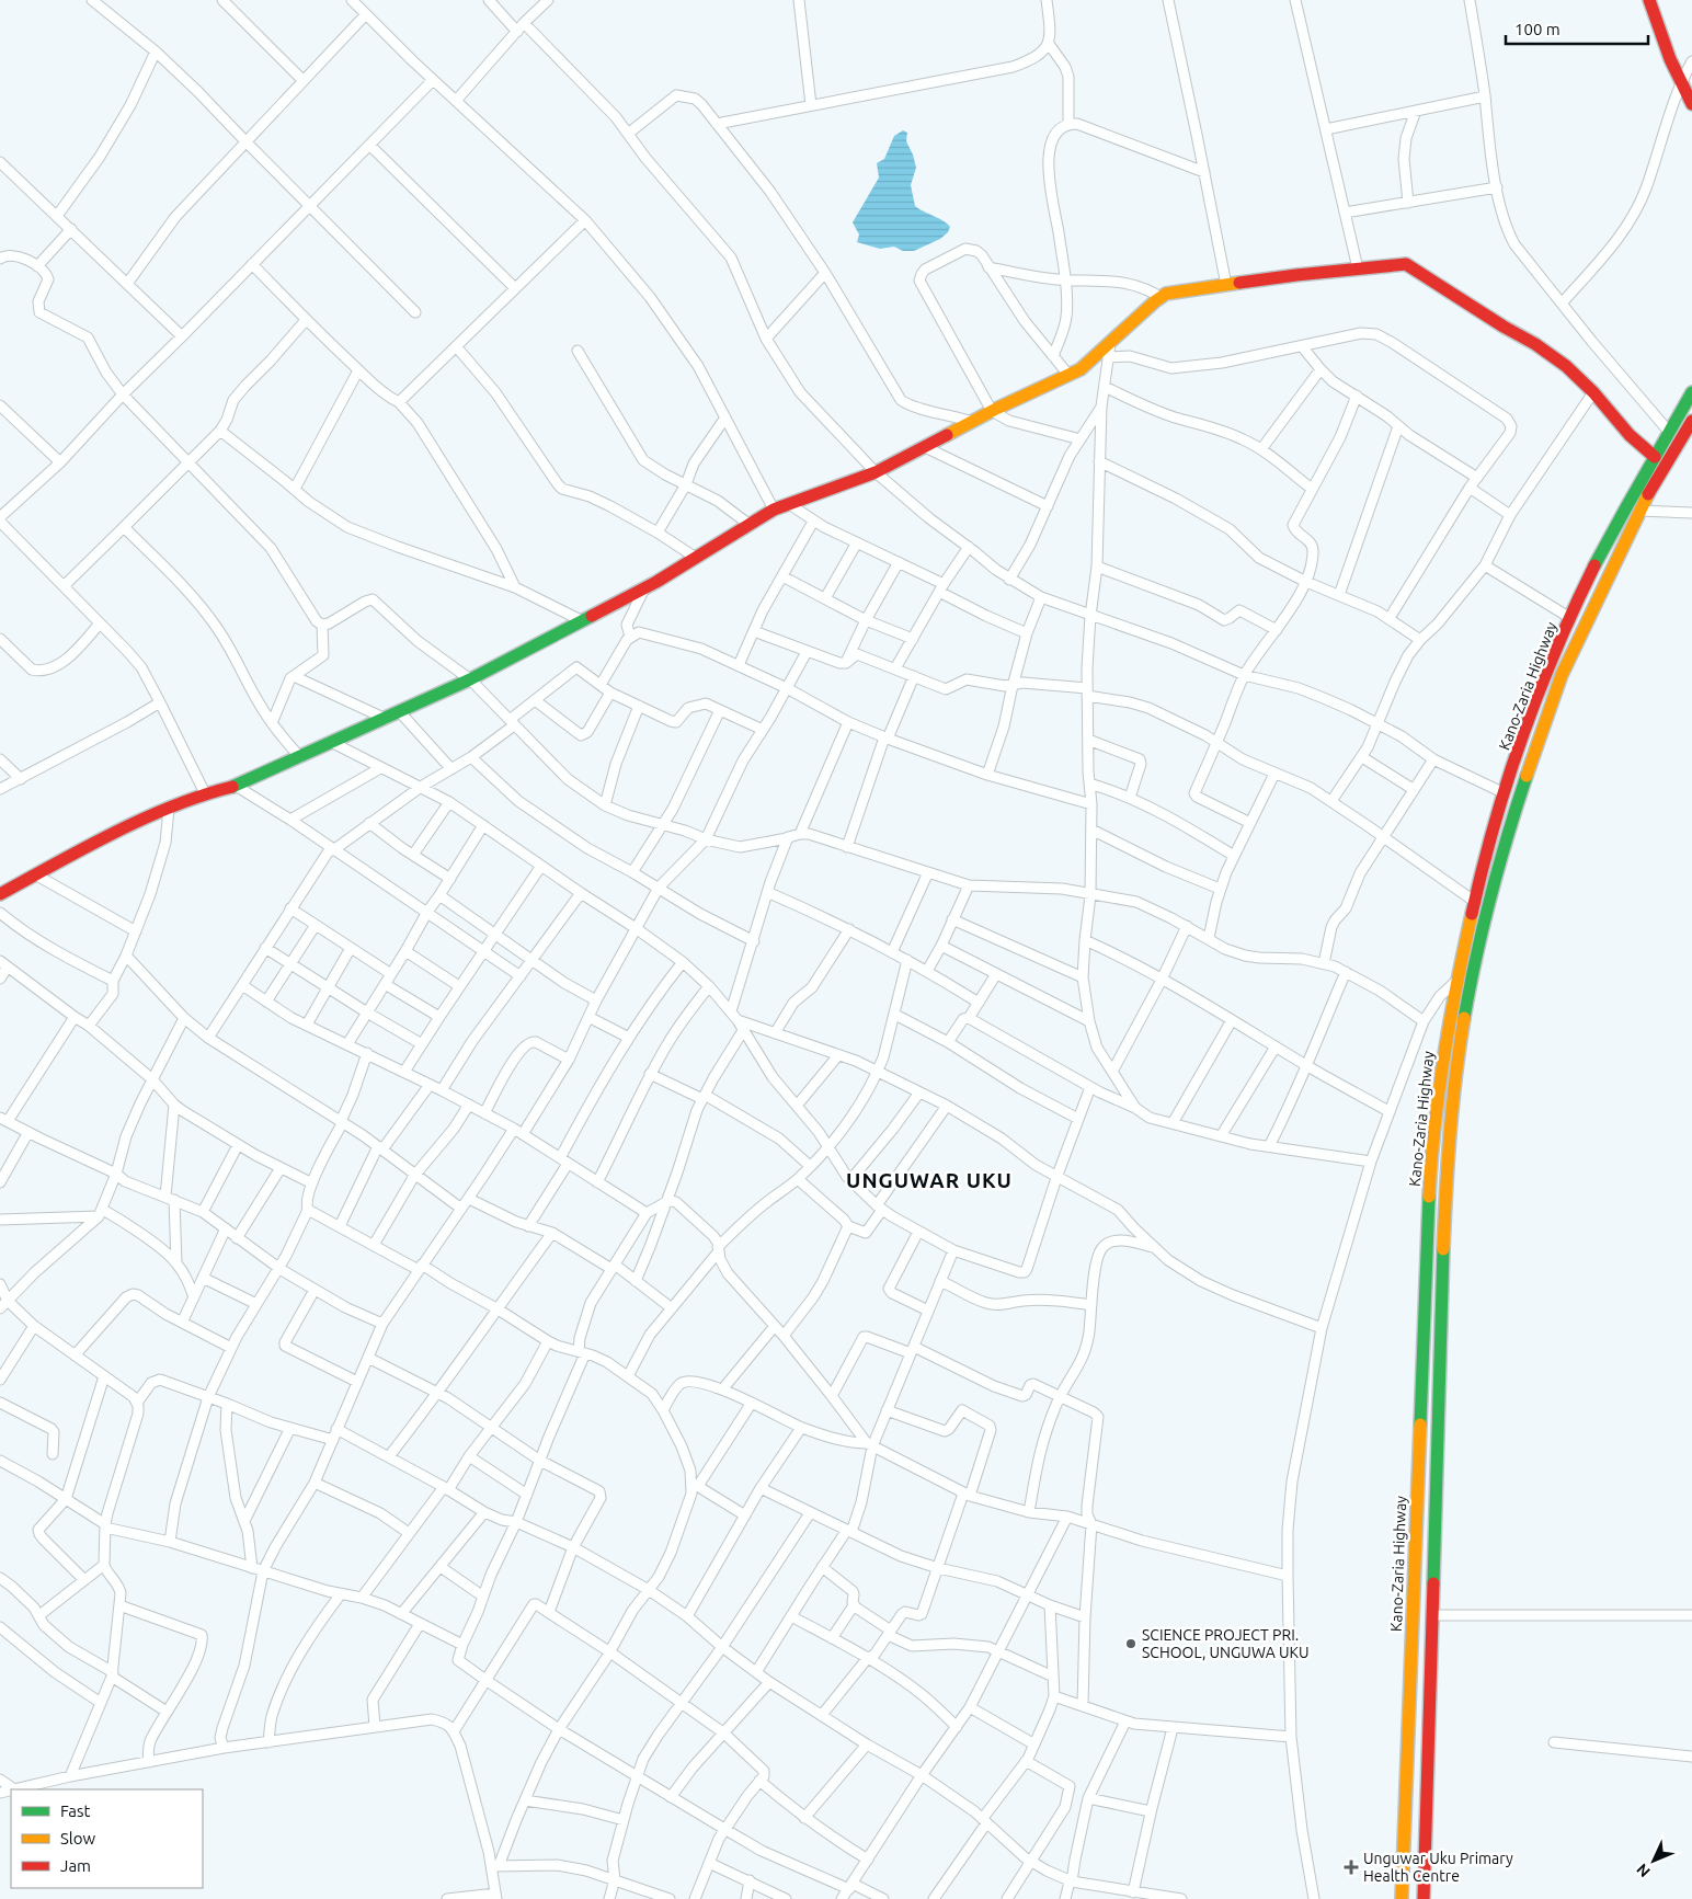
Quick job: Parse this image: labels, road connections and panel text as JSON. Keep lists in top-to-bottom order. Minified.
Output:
{"streets":{"main road":["Kano-Zaria Highway"]},"districts":["UNGUWAR UKU"],"places":{"other":["SCIENCE PROJECT PRI. SCHOOL, UNGUWA UKU"],"health":["Unguwar Uku Primary Health Centre"]},"legend":["Fast","Slow","Jam"],"scale_bar":"100 m","north":"bottom left"}
